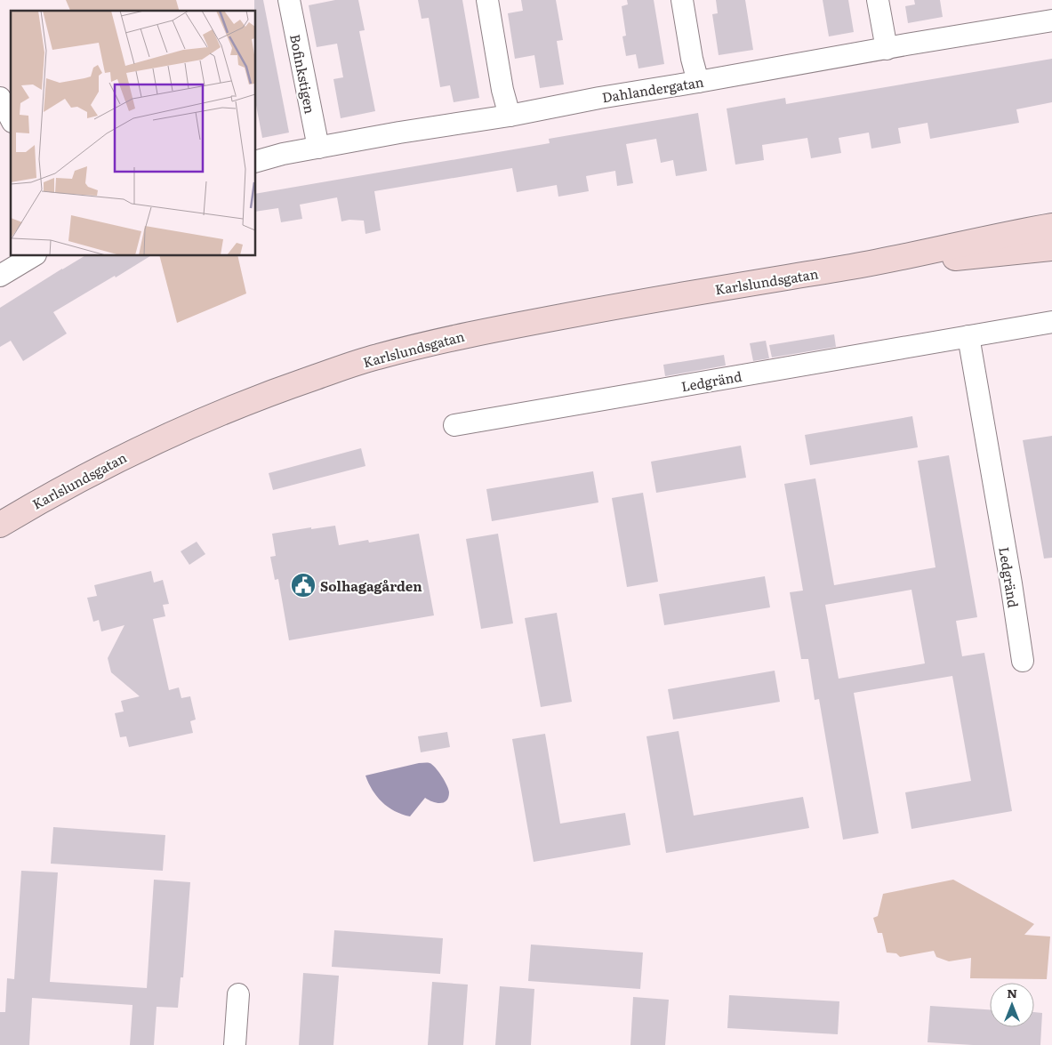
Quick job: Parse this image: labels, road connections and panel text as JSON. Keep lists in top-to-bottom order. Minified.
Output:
{"streets":{"main road":["Karlslundsgatan"],"street":["Bofinkstigen","Dahlandergatan","Ledgränd"]},"crossings":[["Bofinkstigen","Dahlandergatan"]],"places":{"public building":["Solhagagården"]},"north":"top"}
